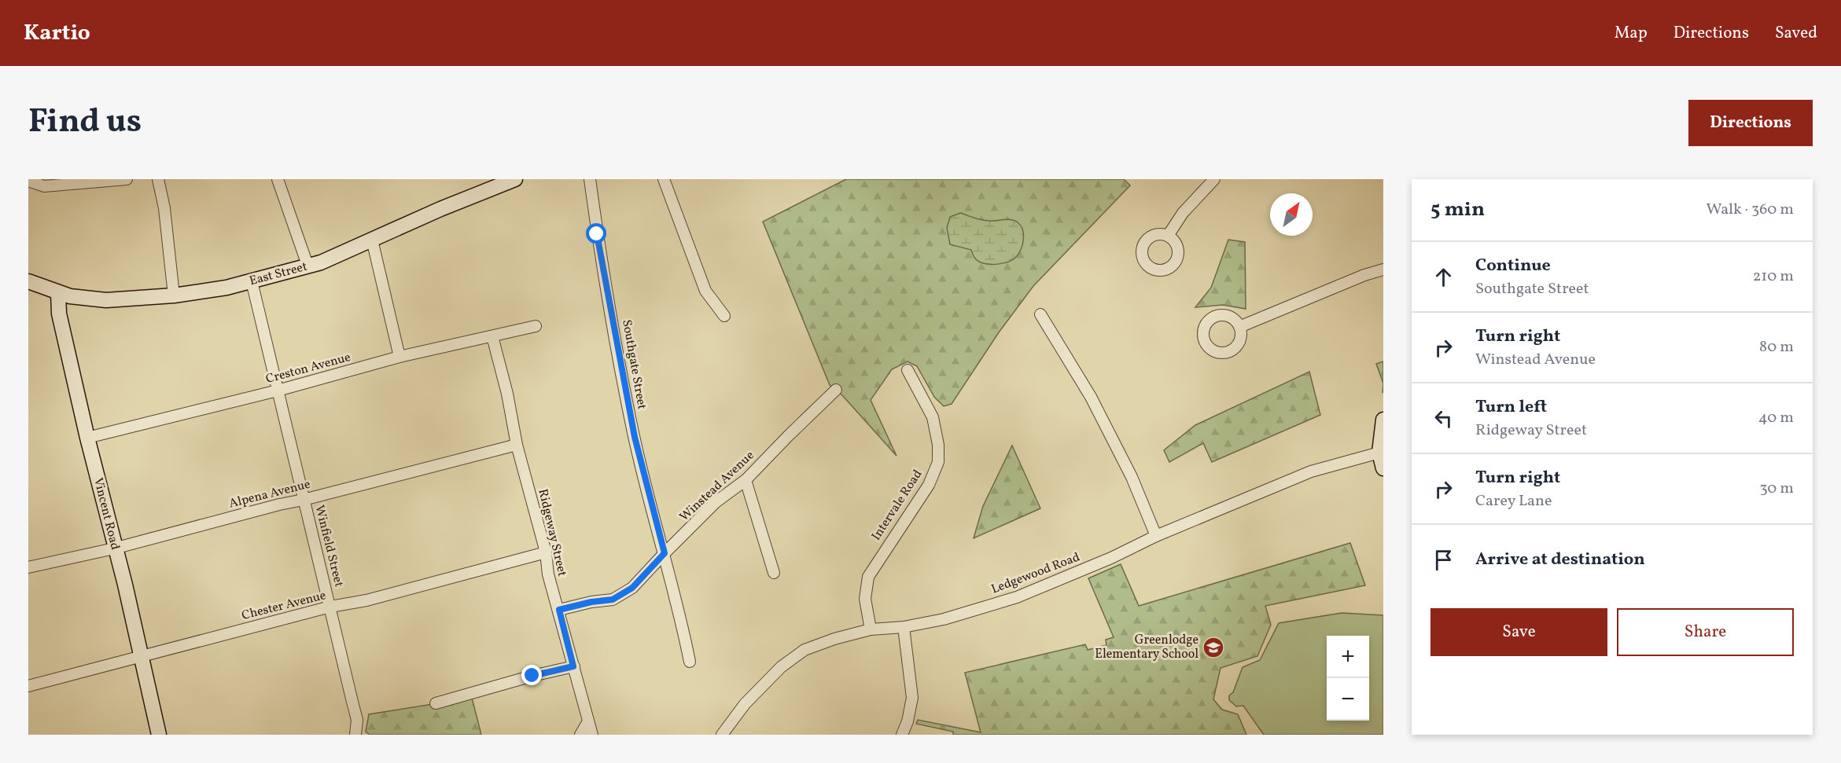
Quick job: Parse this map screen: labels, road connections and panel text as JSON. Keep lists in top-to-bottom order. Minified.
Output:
{"streets":{"main road":["East Street","Vincent Road"],"street":["Southgate Street","Creston Avenue","Winstead Avenue","Alpena Avenue","Intervale Road","Ridgeway Street","Winfield Street","Ledgewood Road","Chester Avenue"]},"crossings":[["East Street","Vincent Road"],["East Street","Winfield Street"],["Southgate Street","Winstead Avenue"],["Creston Avenue","Vincent Road"],["Creston Avenue","Ridgeway Street"],["Creston Avenue","Winfield Street"],["Winstead Avenue","Ridgeway Street"],["Alpena Avenue","Vincent Road"],["Alpena Avenue","Ridgeway Street"],["Alpena Avenue","Winfield Street"],["Intervale Road","Ledgewood Road"],["Vincent Road","Chester Avenue"],["Ridgeway Street","Chester Avenue"],["Winfield Street","Chester Avenue"]],"places":{"school or university":["Greenlodge Elementary School"]},"north":"top right","page":{"header":"Kartio","nav":["Map","Directions","Saved"],"title":"Find us","buttons":["Directions",["Save","Share"]],"heading":["5 min","Walk · 360 m"],"list":[["Continue","Southgate Street","210 m"],["Turn right","Winstead Avenue","80 m"],["Turn left","Ridgeway Street","40 m"],["Turn right","Carey Lane","30 m"],"Arrive at destination"],"map_buttons":["+","−"]}}
